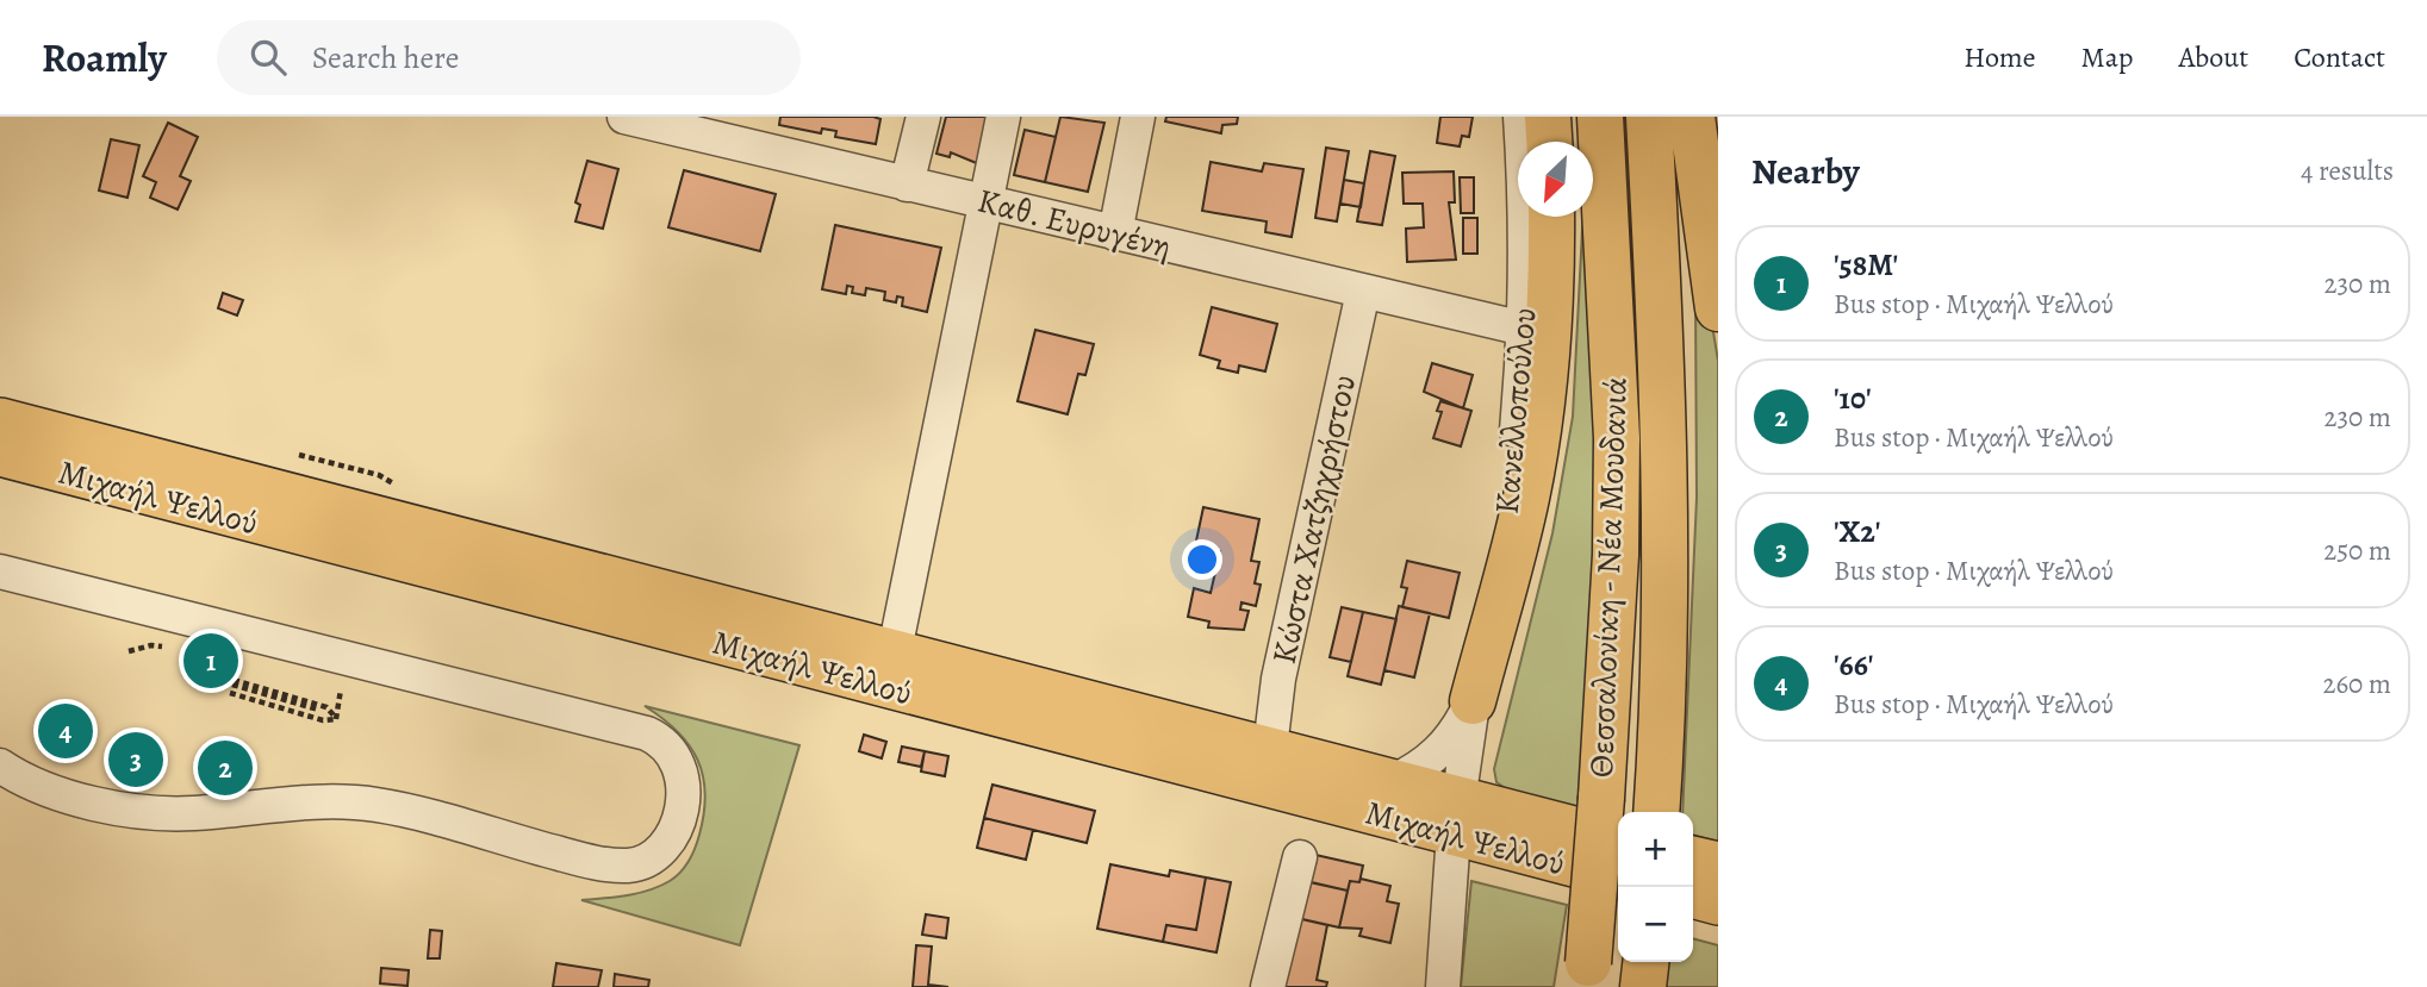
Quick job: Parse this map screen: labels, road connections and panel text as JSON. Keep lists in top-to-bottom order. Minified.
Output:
{"streets":{"highway":["Θεσσαλονίκη - Νέα Μουδανιά"],"main road":["Μιχαήλ Ψελλού"],"street":["Καθ. Ευρυγένη","Κανελλοπούλου","Κώστα Χατζηχρήστου"]},"crossings":[["Καθ. Ευρυγένη","Κανελλοπούλου"],["Καθ. Ευρυγένη","Κώστα Χατζηχρήστου"],["Κανελλοπούλου","Μιχαήλ Ψελλού"],["Μιχαήλ Ψελλού","Κώστα Χατζηχρήστου"]],"north":"bottom left","page":{"header":"Roamly","search":"Search here","nav":["Home","Map","About","Contact"],"heading":["Nearby","4 results"],"list":[{"mark":"1","name":"'58Μ'","note":"Bus stop · Μιχαήλ Ψελλού","value":"230 m"},{"mark":"2","name":"'10'","note":"Bus stop · Μιχαήλ Ψελλού","value":"230 m"},{"mark":"3","name":"'Χ2'","note":"Bus stop · Μιχαήλ Ψελλού","value":"250 m"},{"mark":"4","name":"'66'","note":"Bus stop · Μιχαήλ Ψελλού","value":"260 m"}],"pins":["1","4","3","2"],"map_buttons":["+","−"]}}
